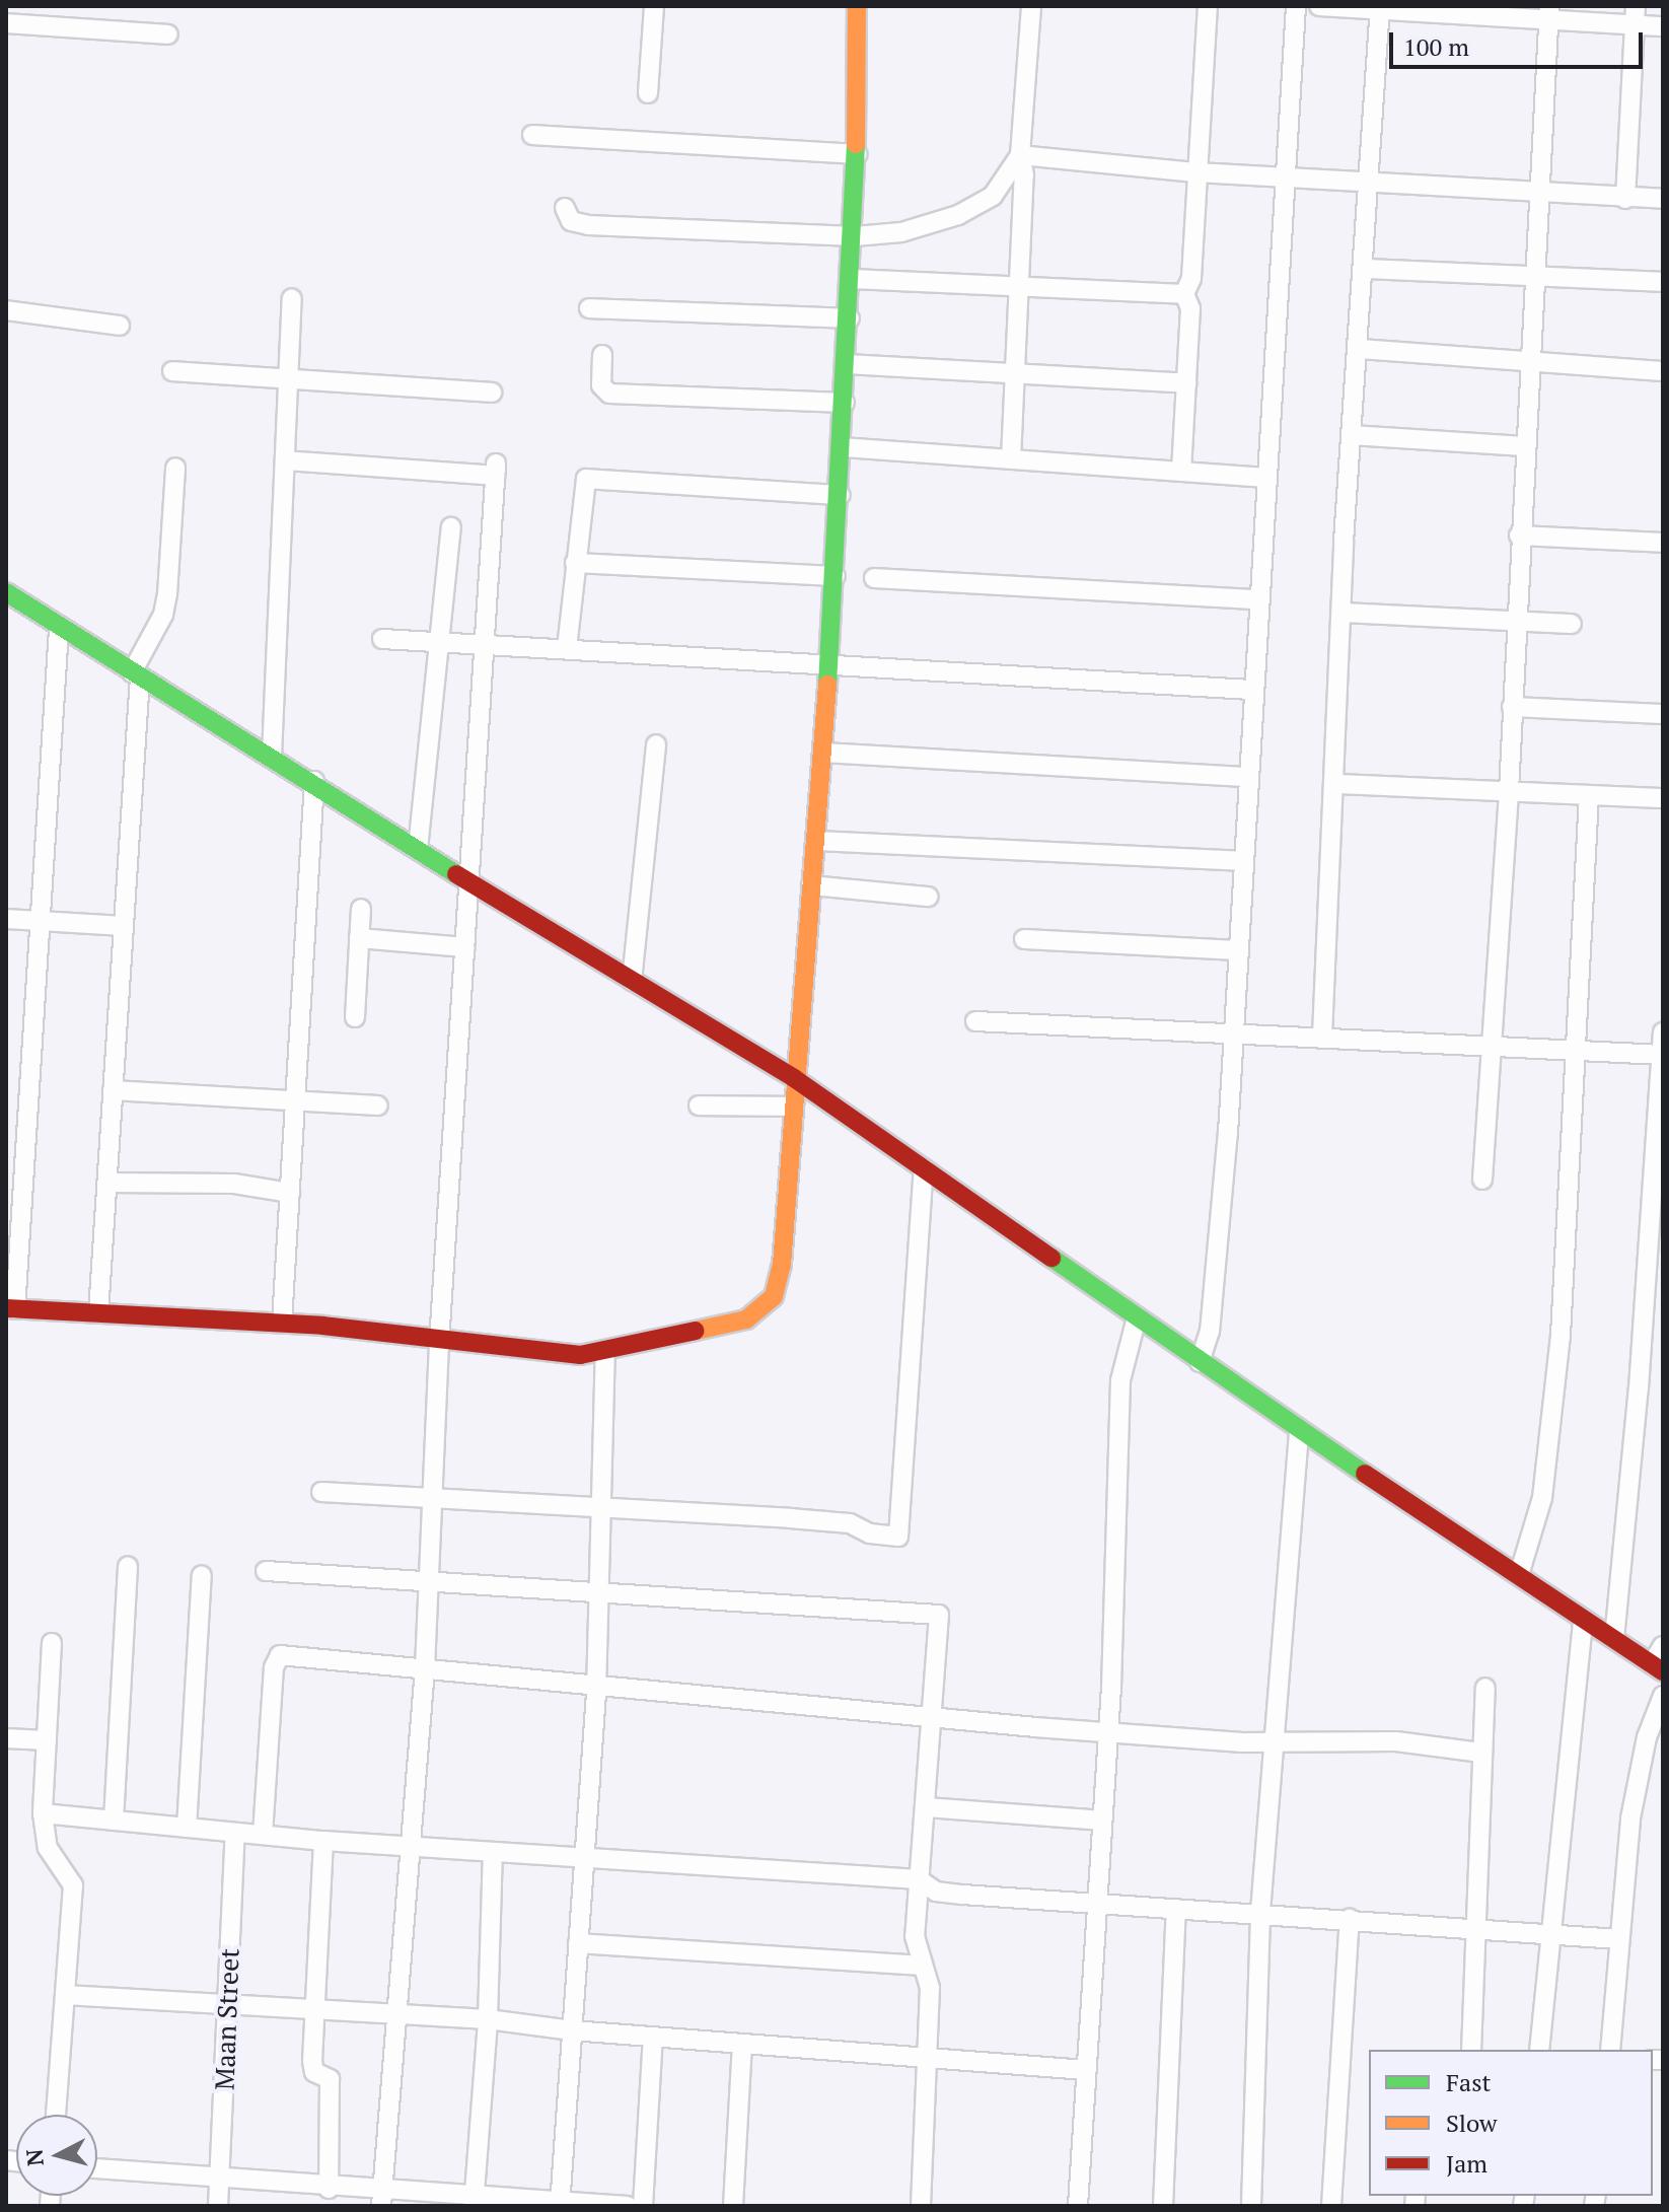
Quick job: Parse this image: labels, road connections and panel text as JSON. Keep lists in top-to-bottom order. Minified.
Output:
{"streets":{"street":["Maan Street"]},"legend":["Fast","Slow","Jam"],"scale_bar":"100 m","north":"left"}
